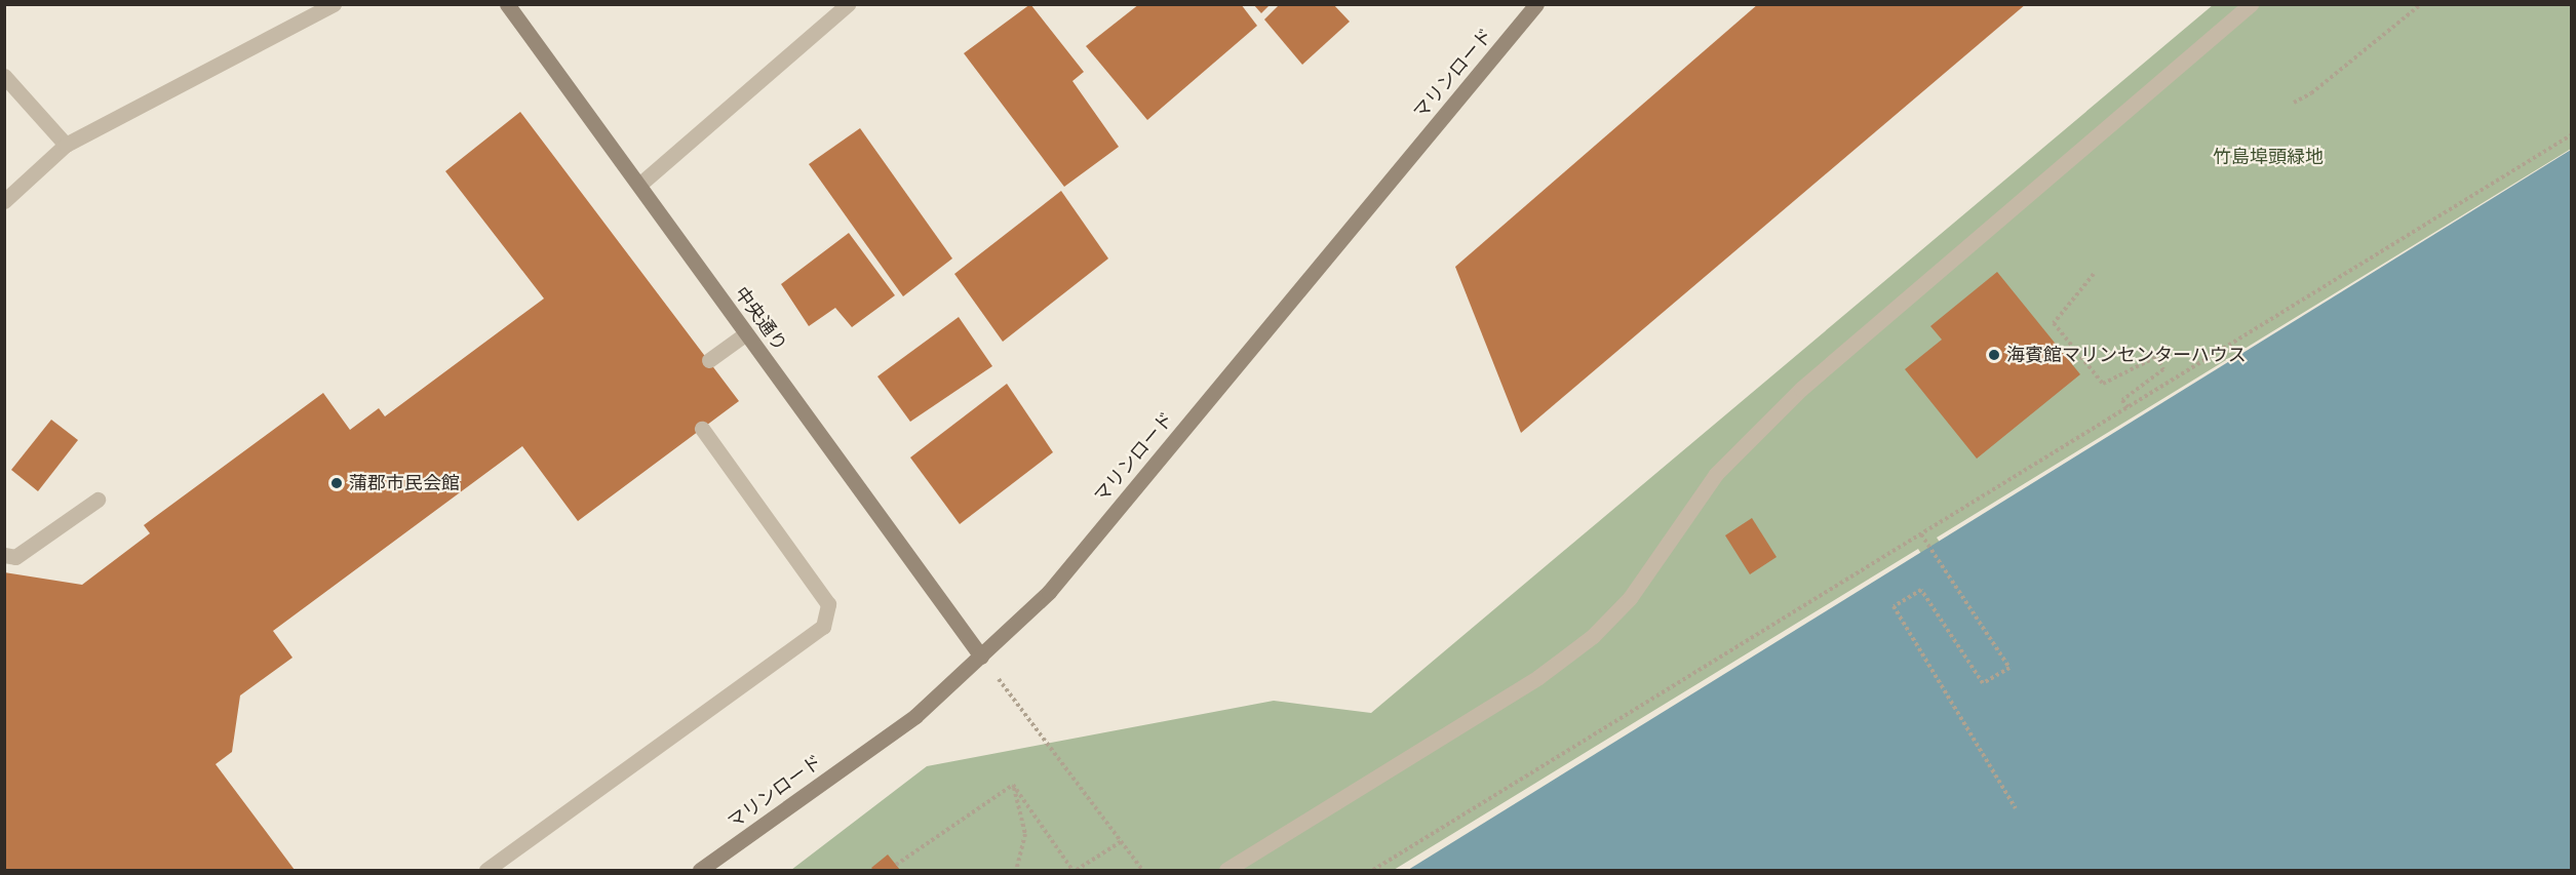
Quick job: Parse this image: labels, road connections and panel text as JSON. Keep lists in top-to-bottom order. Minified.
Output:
{"streets":{"street":["マリンロード","中央通り"]},"crossings":[["マリンロード","中央通り"]],"parks":["竹島埠頭緑地"],"places":["海賓館マリンセンターハウス","蒲郡市民会館"]}
